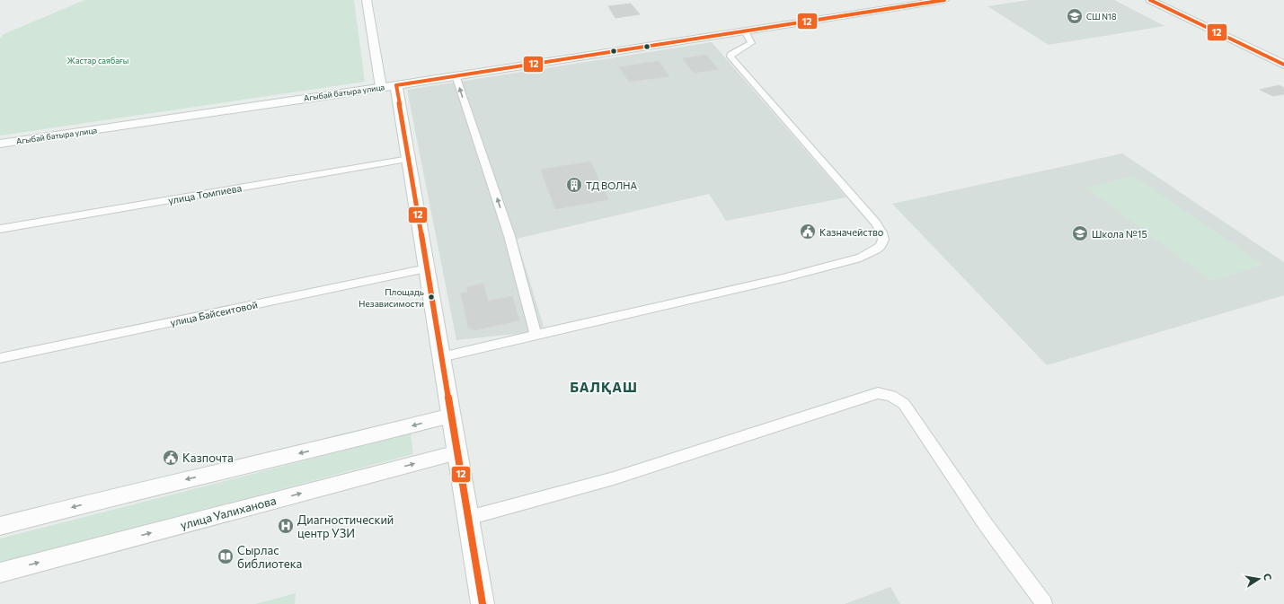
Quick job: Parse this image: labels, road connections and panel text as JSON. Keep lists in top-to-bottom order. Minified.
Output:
{"streets":{"main road":["Агыбай батыра улица"],"street":["улица Томпиева","улица Байсеитовой","улица Уалиханова"]},"districts":["БАЛҚАШ"],"parks":["Жастар саябағы"],"places":{"school or university":["СШ N18","Школа №15"],"building":["ТД ВОЛНА"],"public building":["Казначейство","Казпочта"],"other":["Площадь Независимости"],"hospital":["Диагностический центр УЗИ"],"library":["Сырлас библиотека"]},"lines":["transit line 12"],"north":"right"}
